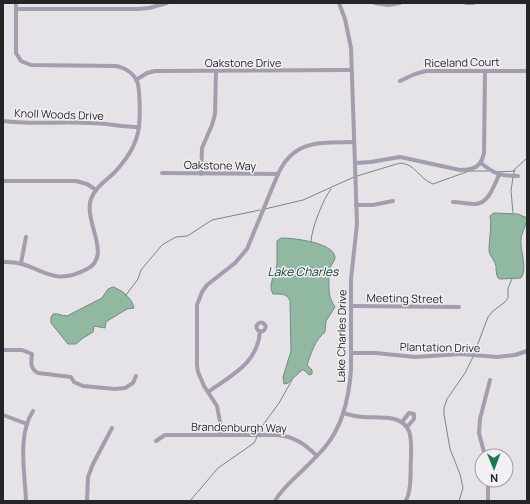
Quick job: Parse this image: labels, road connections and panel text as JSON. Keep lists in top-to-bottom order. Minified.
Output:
{"streets":{"street":["Oakstone Drive","Riceland Court","Knoll Woods Drive","Oakstone Way","Meeting Street","Lake Charles Drive","Plantation Drive","Brandenburgh Way"]},"crossings":[["Oakstone Drive","Lake Charles Drive"],["Meeting Street","Lake Charles Drive"],["Lake Charles Drive","Plantation Drive"],["Lake Charles Drive","Brandenburgh Way"]],"water":["Lake Charles"],"north":"bottom"}
